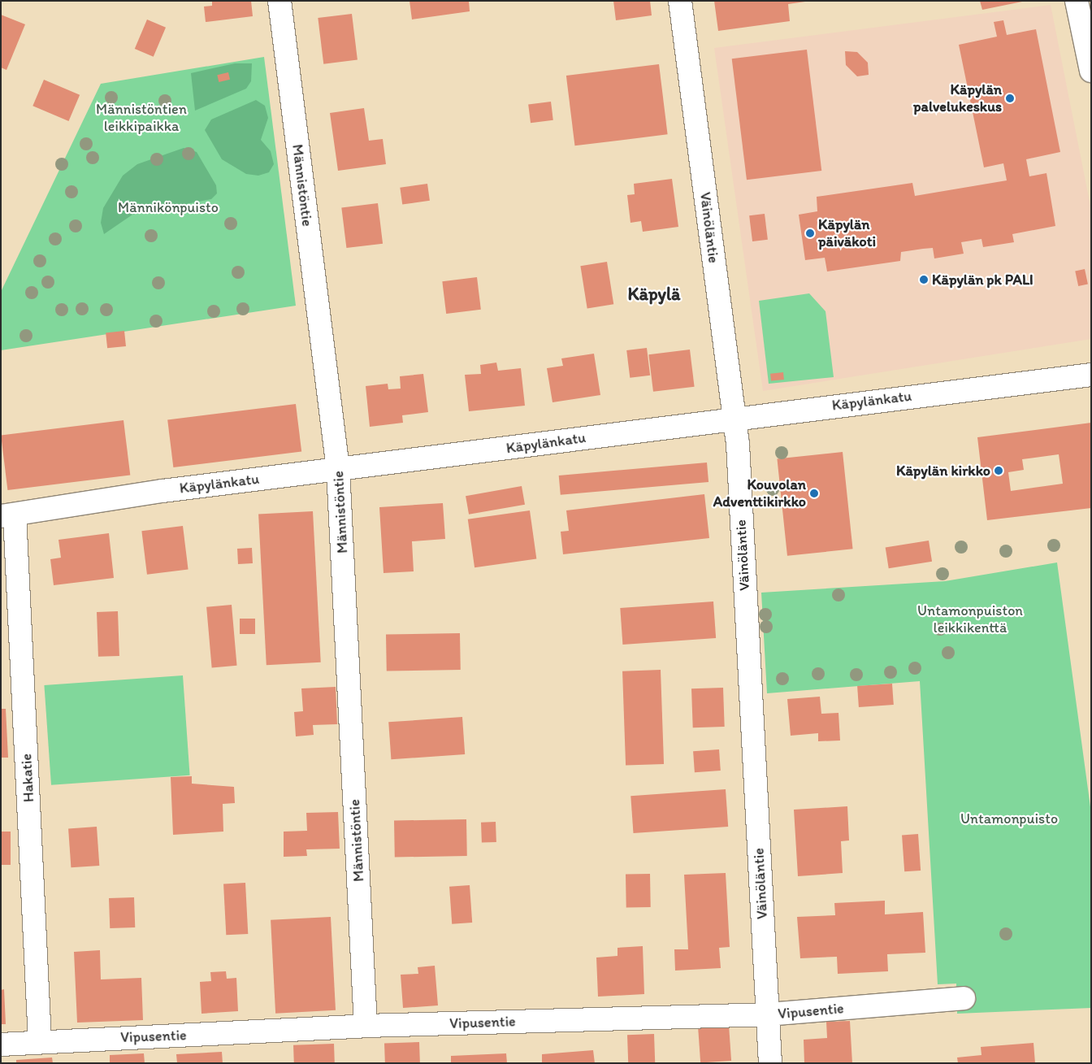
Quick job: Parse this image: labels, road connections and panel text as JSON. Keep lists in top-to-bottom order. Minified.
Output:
{"streets":{"street":["Männistöntie","Väinöläntie","Käpylänkatu","Hakatie","Vipusentie"]},"crossings":[["Männistöntie","Käpylänkatu"],["Männistöntie","Vipusentie"],["Väinöläntie","Käpylänkatu"],["Väinöläntie","Vipusentie"],["Käpylänkatu","Hakatie"],["Hakatie","Vipusentie"]],"districts":["Käpylä"],"parks":["Männistöntien leikkipaikka","Männikönpuisto","Untamonpuiston leikkikenttä","Untamonpuisto"],"places":["Käpylän palvelukeskus","Käpylän päiväkoti","Käpylän pk PALI","Käpylän kirkko","Kouvolan Adventtikirkko"]}
